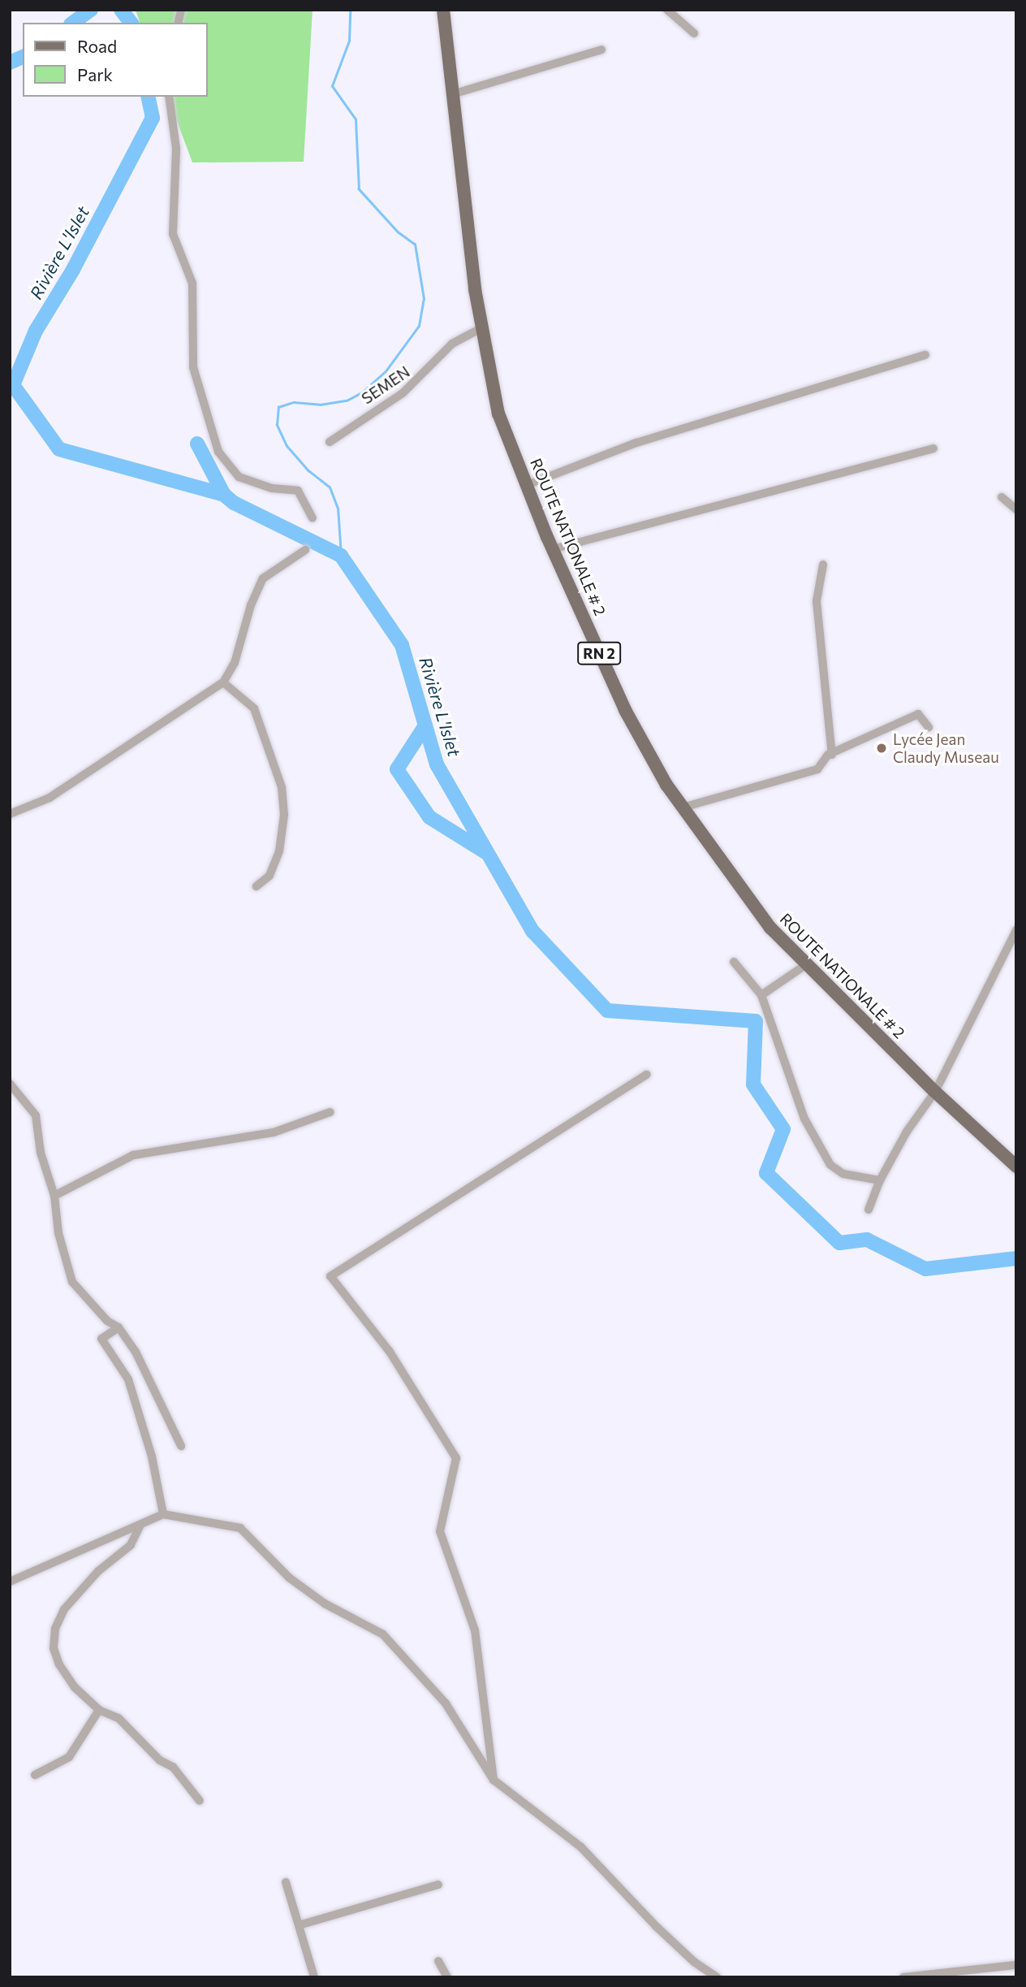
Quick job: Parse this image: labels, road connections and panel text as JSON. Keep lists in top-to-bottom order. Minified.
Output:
{"streets":{"main road":["ROUTE NATIONALE # 2","RN 2"],"street":["SEMEN"]},"crossings":[["SEMEN","ROUTE NATIONALE # 2"]],"water":["Rivière L'Islet"],"places":["Lycée Jean Claudy Museau"],"legend":["Road","Park"]}
